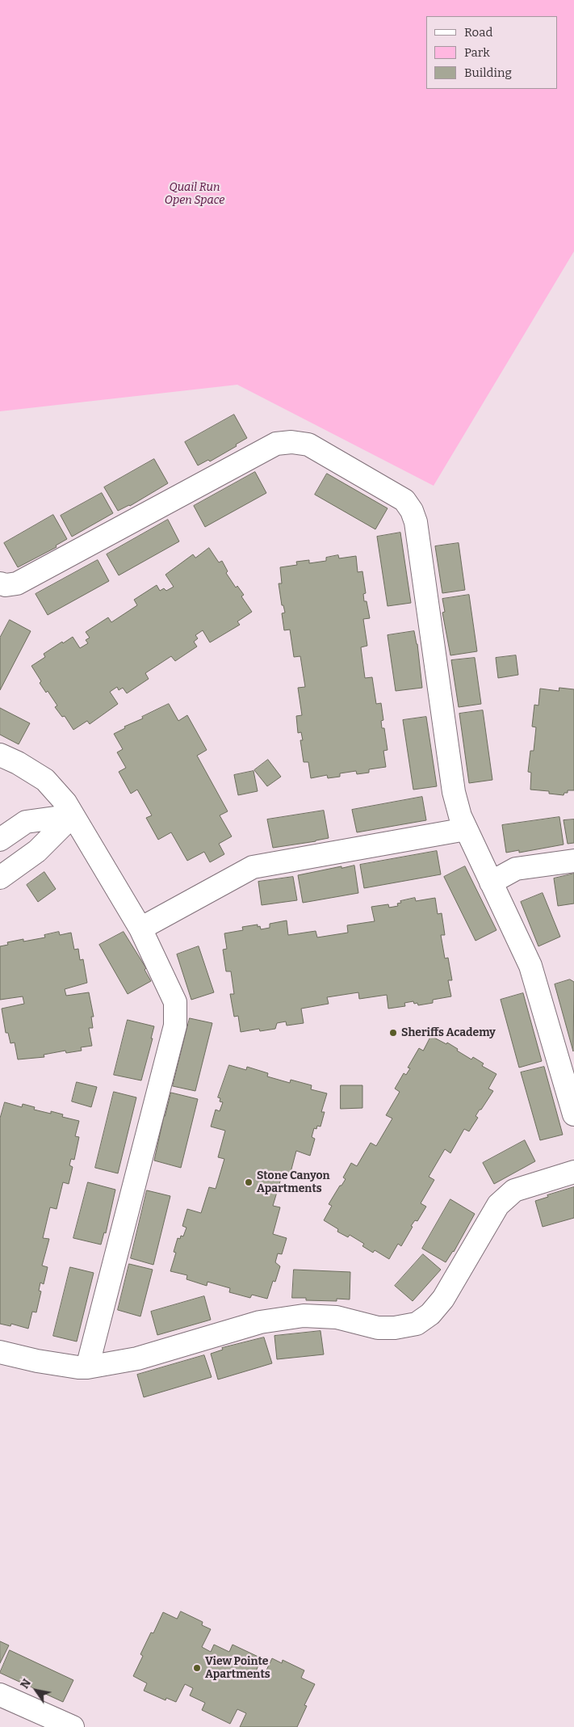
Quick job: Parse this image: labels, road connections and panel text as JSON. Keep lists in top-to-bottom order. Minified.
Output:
{"parks":["Quail Run Open Space"],"places":["Sheriffs Academy","Stone Canyon Apartments","View Pointe Apartments"],"legend":["Road","Park","Building"],"north":"top left"}
